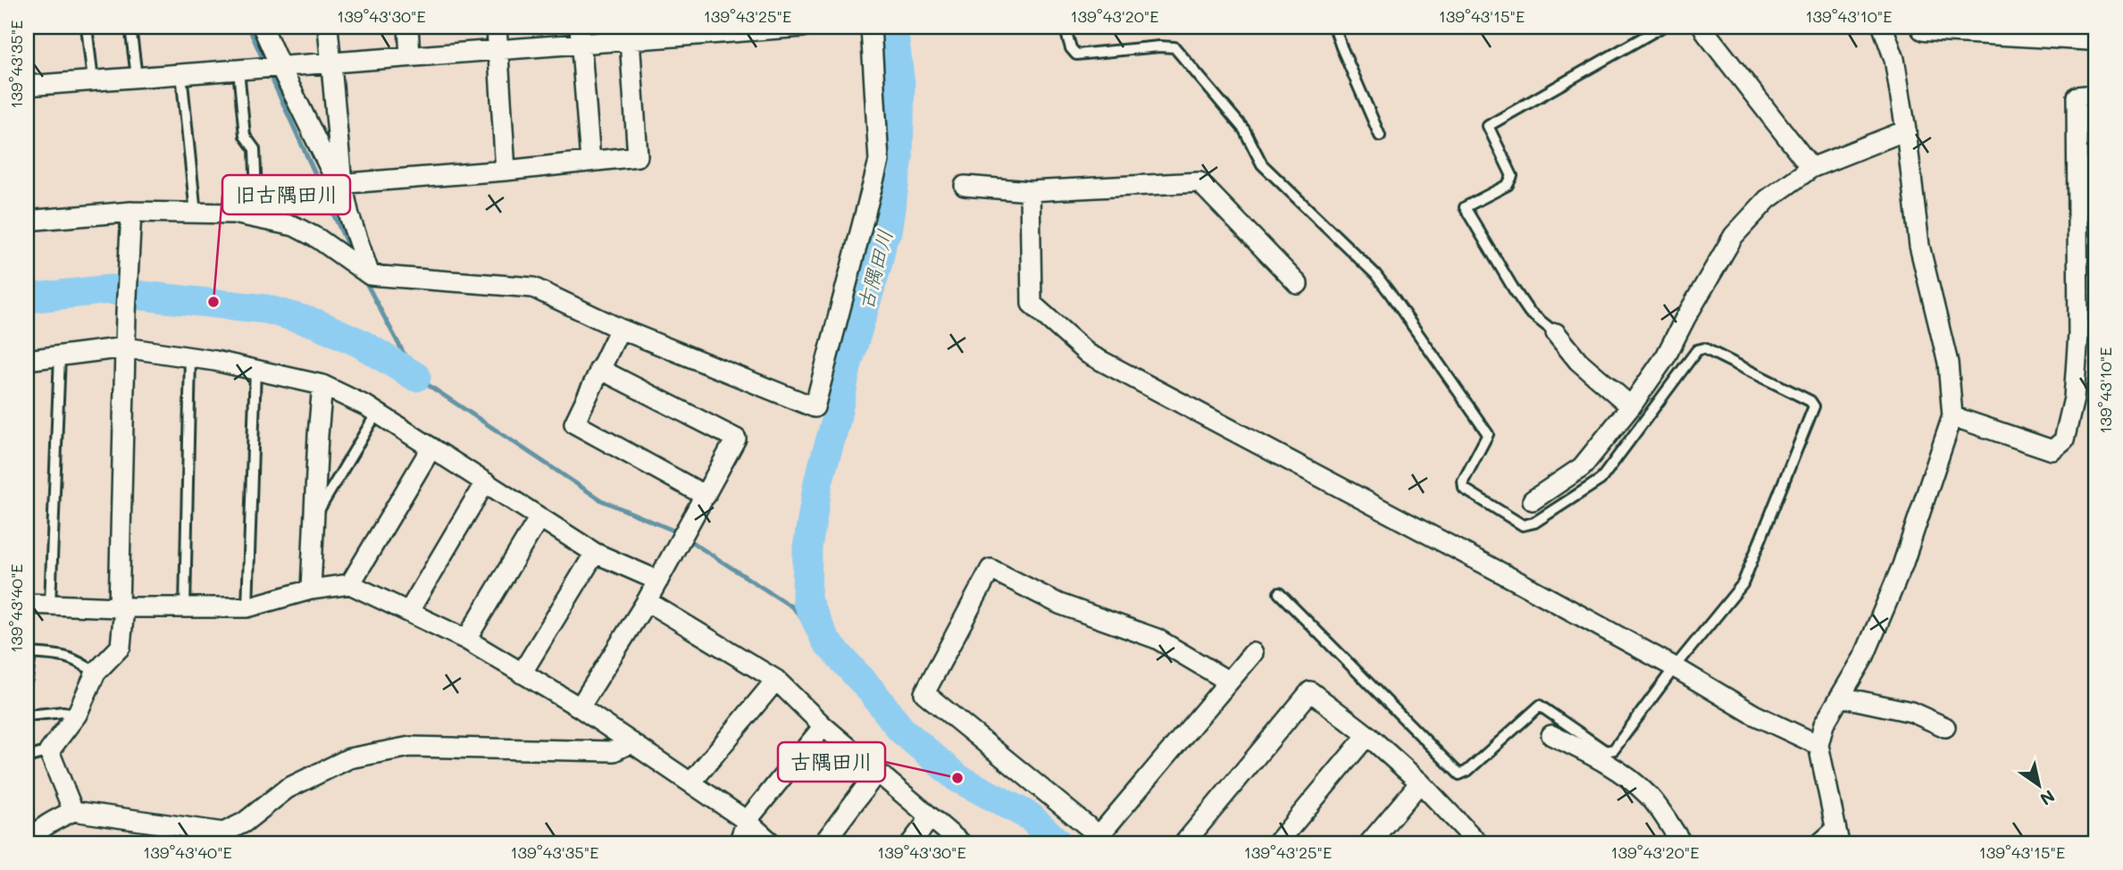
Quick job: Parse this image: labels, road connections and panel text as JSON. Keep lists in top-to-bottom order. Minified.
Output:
{"water":["古隅田川"],"places":["旧古隅田川","古隅田川"],"north":"bottom right","coordinates":["139°43'30\"E","139°43'25\"E","139°43'20\"E","139°43'15\"E","139°43'10\"E","139°43'35\"E","139°43'40\"E"]}
